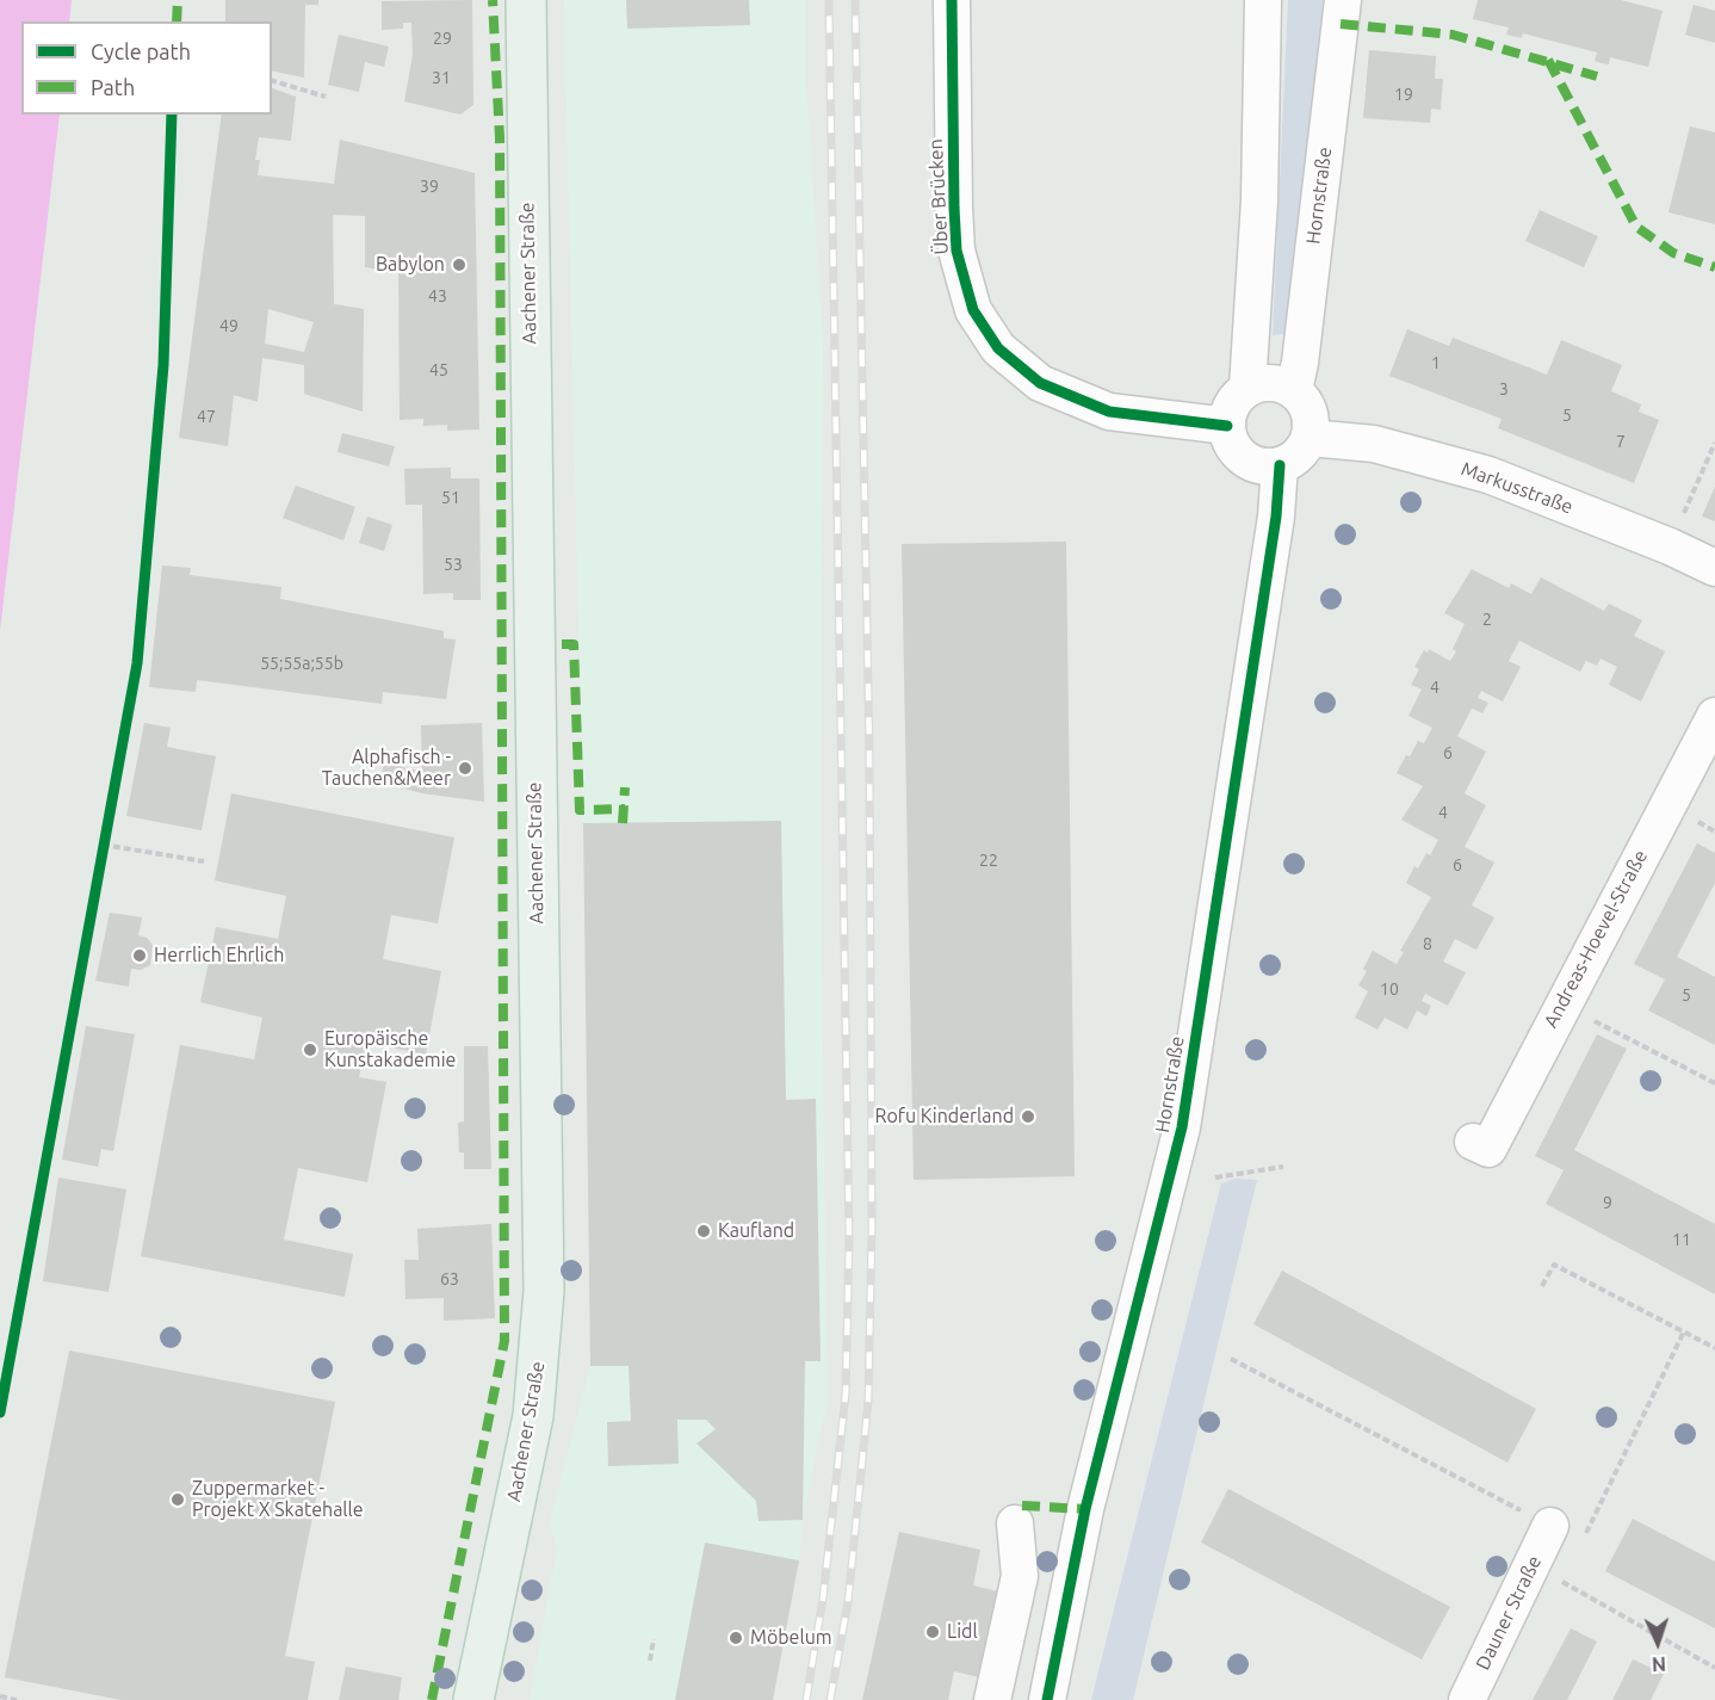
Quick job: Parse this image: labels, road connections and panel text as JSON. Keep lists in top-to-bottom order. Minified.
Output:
{"streets":{"main road":["Aachener Straße"],"street":["Hornstraße","Über Brücken","Markusstraße","Andreas-Hoevel-Straße","Dauner Straße"]},"crossings":[["Hornstraße","Über Brücken"],["Hornstraße","Markusstraße"],["Über Brücken","Markusstraße"]],"places":["Babylon","Alphafisch - Tauchen&Meer","Herrlich Ehrlich","Europäische Kunstakademie","Rofu Kinderland","Kaufland","Zuppermarket - Projekt X Skatehalle","Lidl","Möbelum"],"house_numbers":["29","31","19","39","43","49","1","45","3","5","47","7","51","53","2","55;55a;55b","4","6","4","22","6","8","10","5","9","11","63"],"legend":["Cycle path","Path"],"north":"bottom"}
